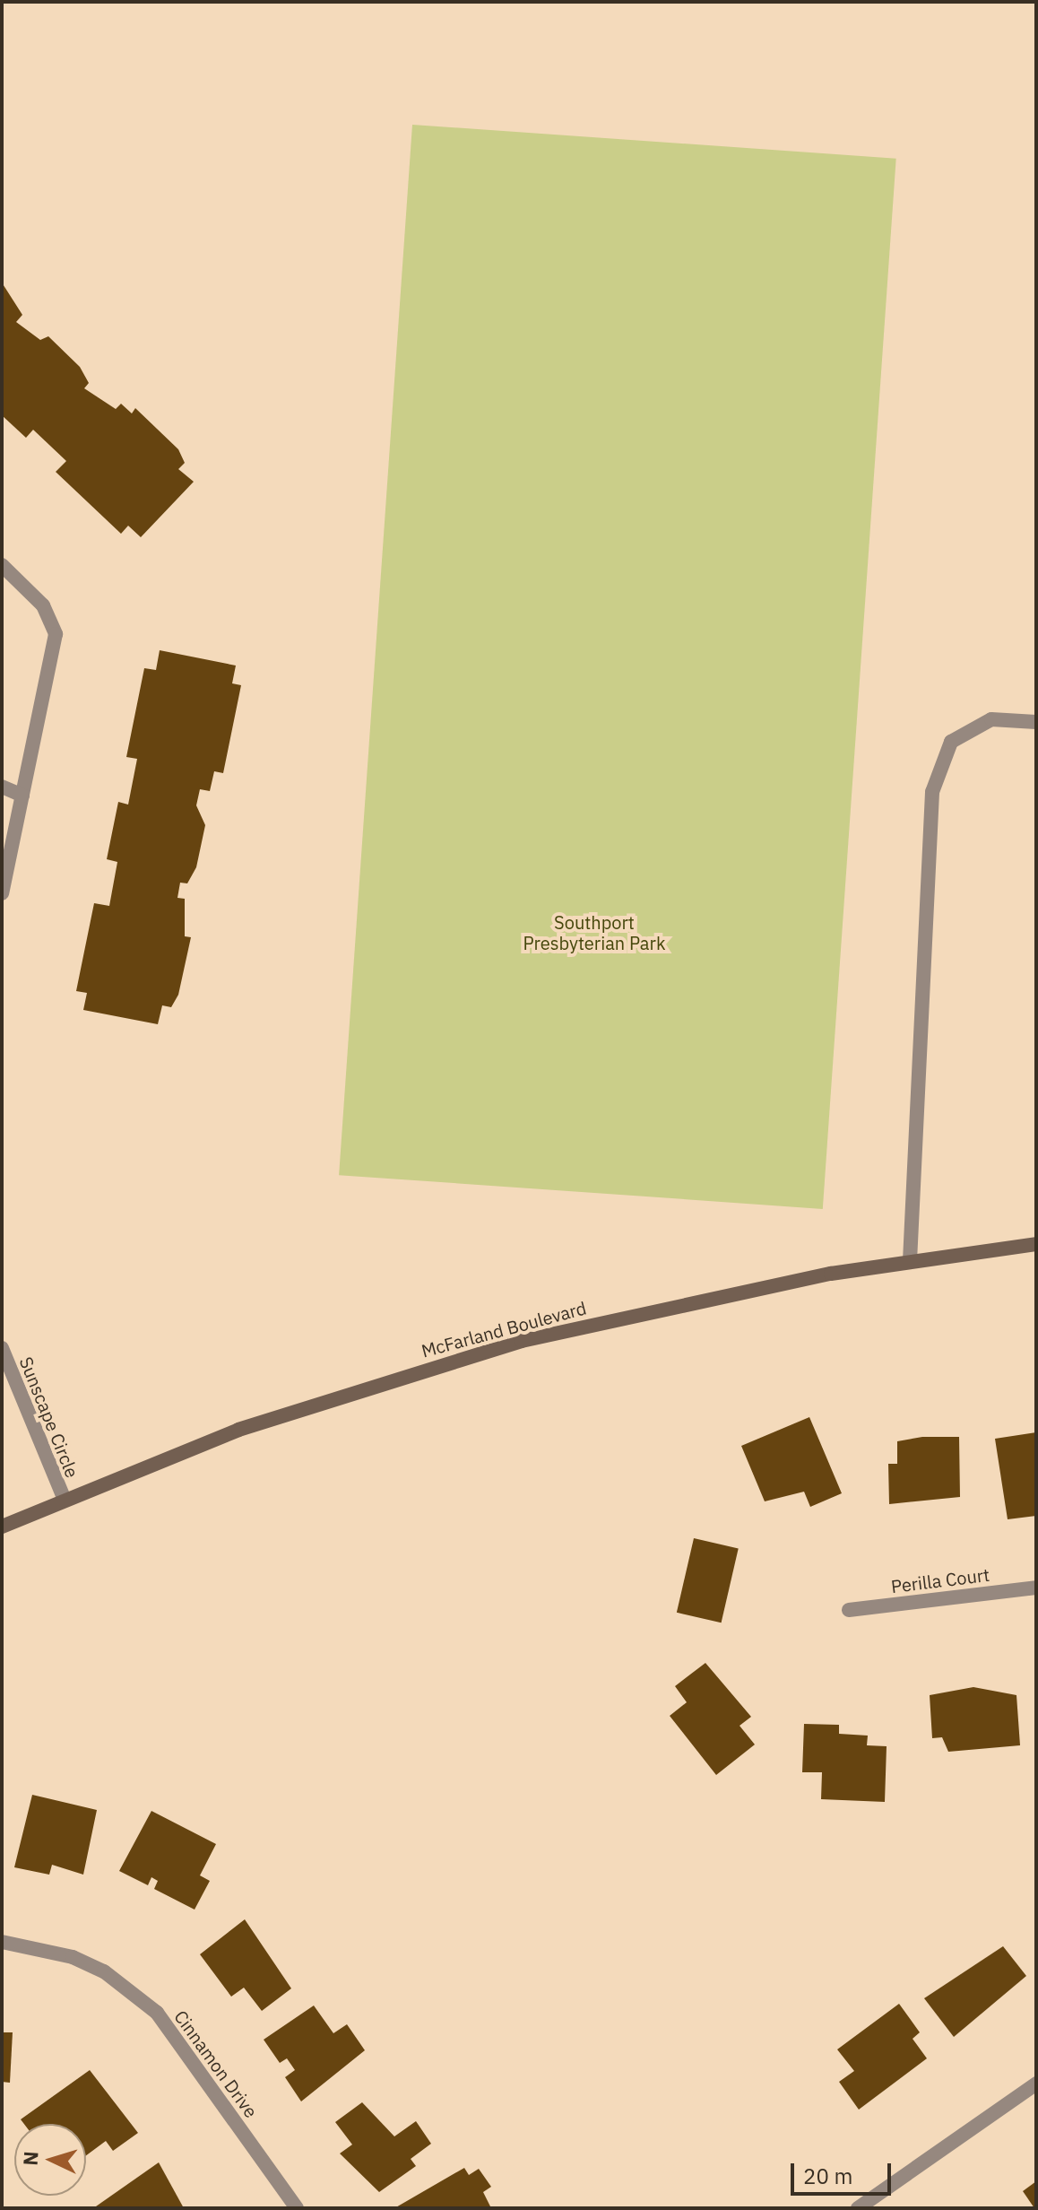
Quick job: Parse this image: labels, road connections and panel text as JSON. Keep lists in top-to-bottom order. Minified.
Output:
{"streets":{"street":["McFarland Boulevard","Sunscape Circle","Perilla Court","Cinnamon Drive"]},"crossings":[["McFarland Boulevard","Sunscape Circle"]],"parks":["Southport Presbyterian Park"],"scale_bar":"20 m","north":"left"}
